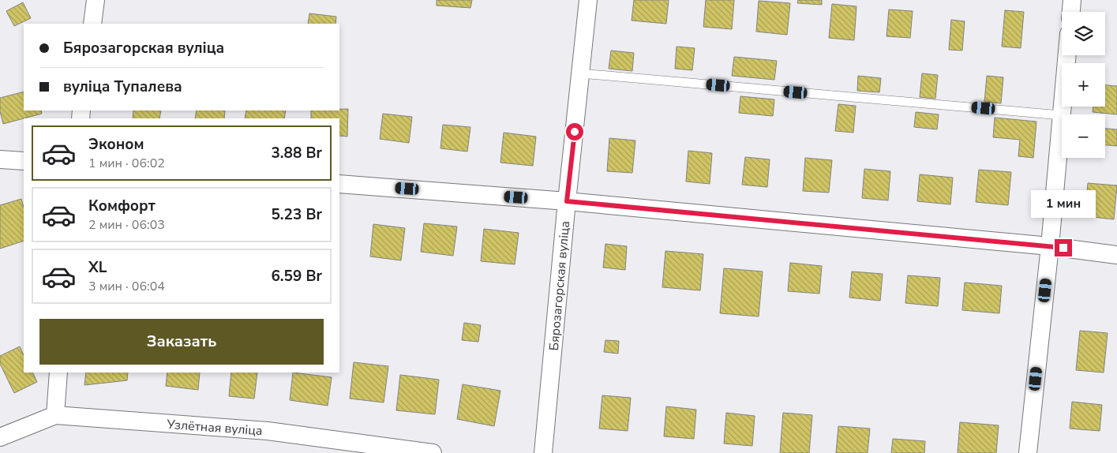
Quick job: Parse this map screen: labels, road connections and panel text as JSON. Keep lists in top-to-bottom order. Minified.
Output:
{"streets":{"street":["Бярозагорская вуліца","Узлётная вуліца"]},"page":{"map_buttons":["+","−"],"banner":["Бярозагорская вуліца","вуліца Тупалева"],"list":[{"name":"Эконом","note":"1 мин · 06:02","value":"3.88 Br"},{"name":"Комфорт","note":"2 мин · 06:03","value":"5.23 Br"},{"name":"XL","note":"3 мин · 06:04","value":"6.59 Br"}],"bubble":"1 мин","buttons":"Заказать"}}
